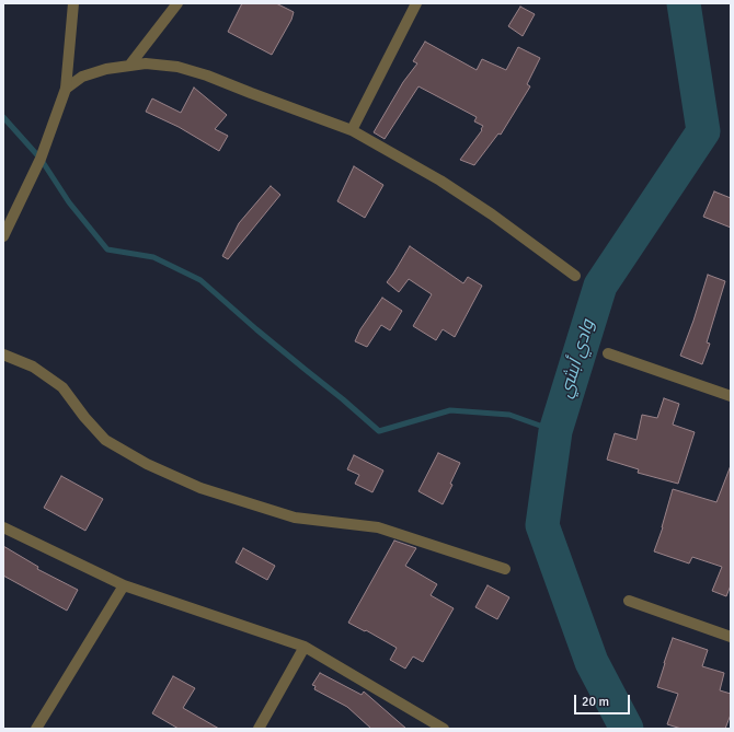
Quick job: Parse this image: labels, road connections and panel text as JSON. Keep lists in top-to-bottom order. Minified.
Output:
{"water":["وادي أبشي"],"scale_bar":"20 m"}
